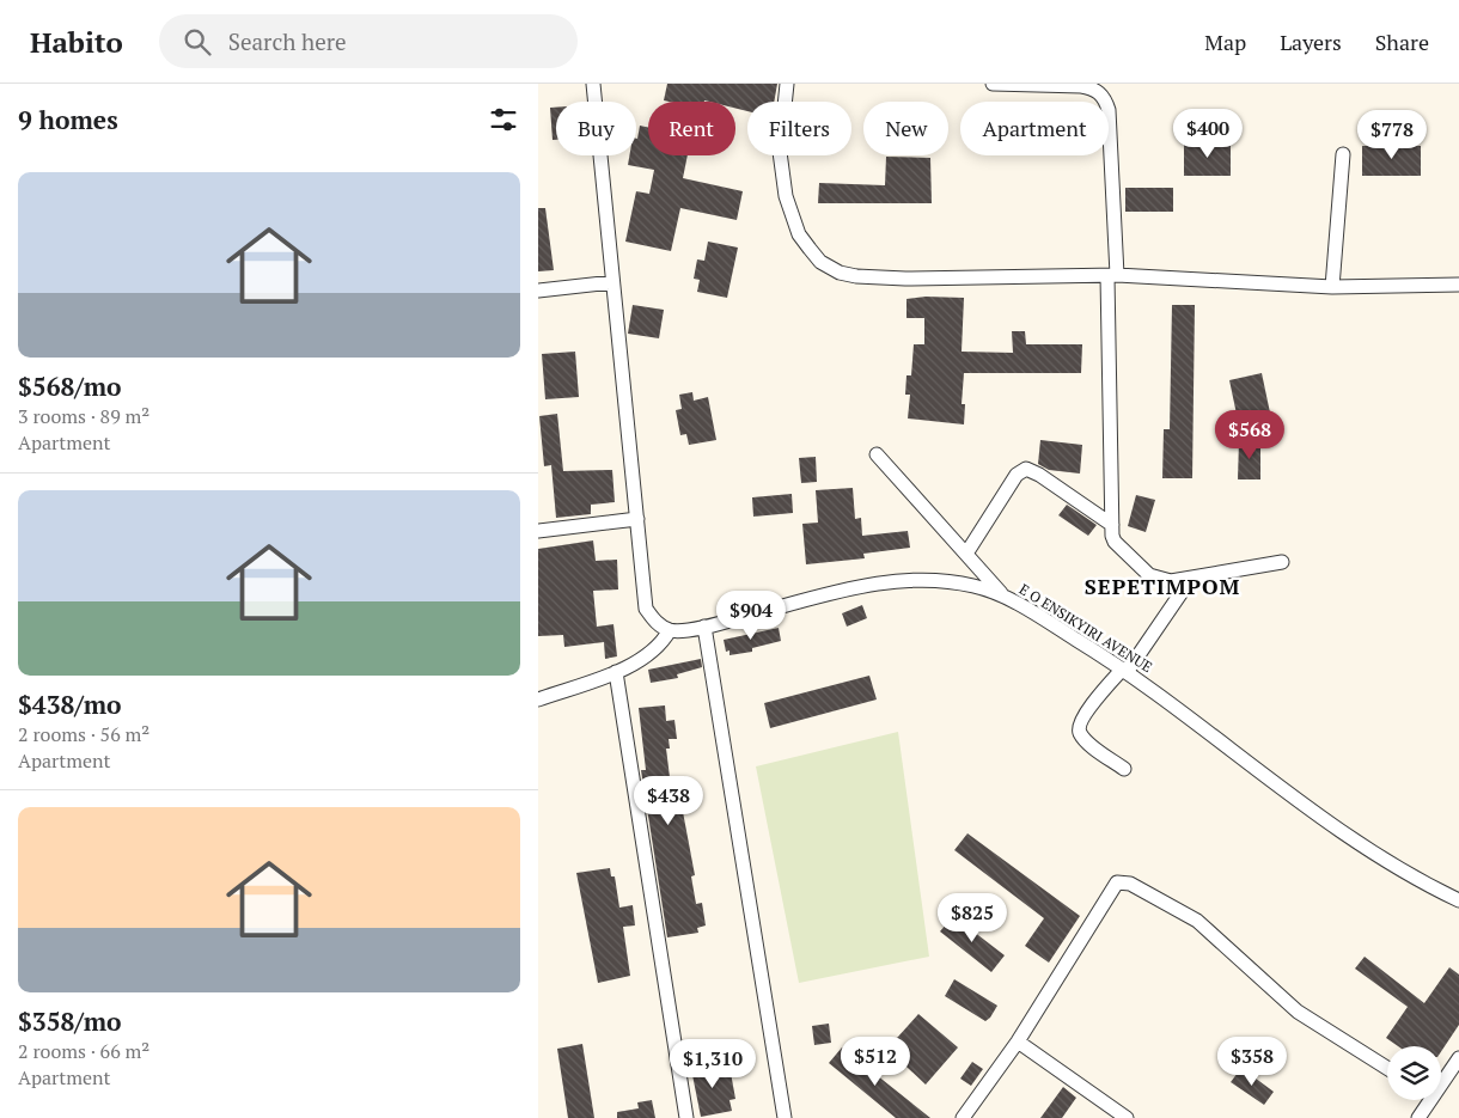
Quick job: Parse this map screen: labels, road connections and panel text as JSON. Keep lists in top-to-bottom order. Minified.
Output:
{"streets":{"street":["E O ENSIKYIRI AVENUE"]},"districts":["SEPETIMPOM"],"page":{"header":"Habito","search":"Search here","nav":["Map","Layers","Share"],"heading":"9 homes","chip":["Buy","Rent","Filters","New","Apartment"],"price":["$400","$778","$568","$904","$438","$825","$512","$358","$1,310"],"list":[{"name":"$568/mo","note":"3 rooms · 89 m² · Apartment"},{"name":"$438/mo","note":"2 rooms · 56 m² · Apartment"},{"name":"$358/mo","note":"2 rooms · 66 m² · Apartment"}]}}
